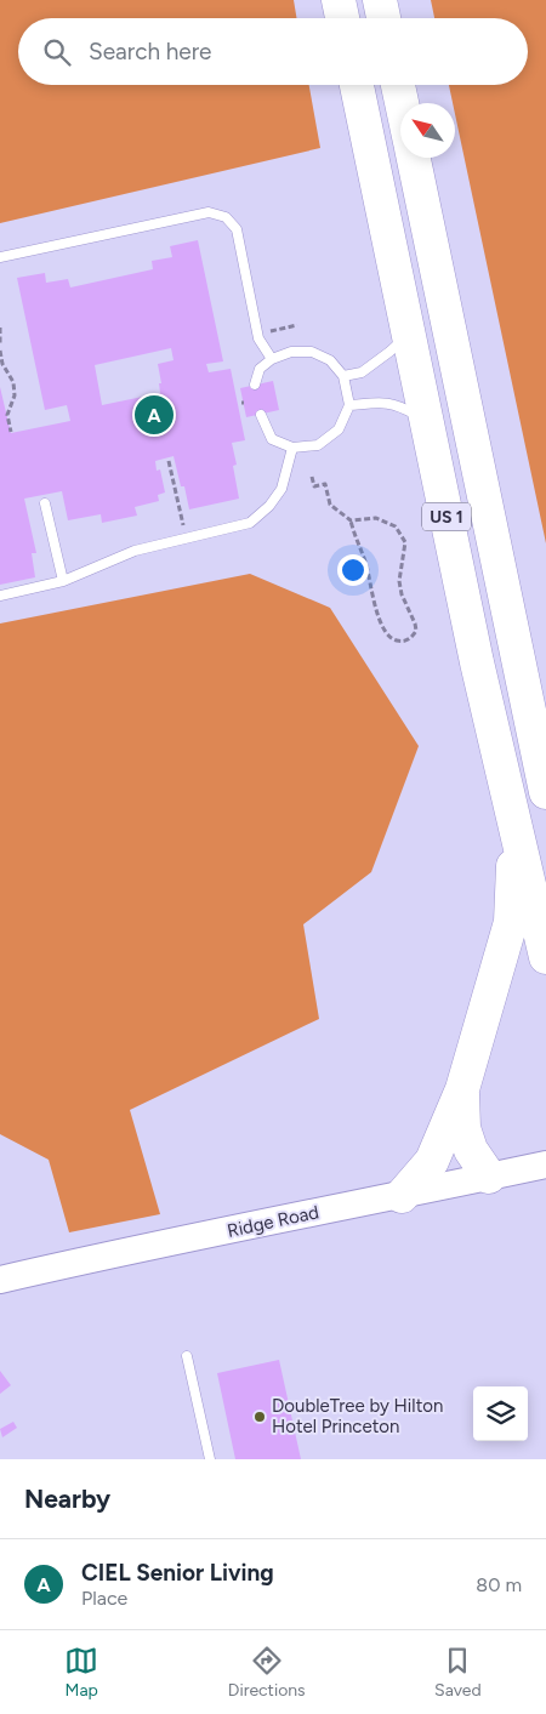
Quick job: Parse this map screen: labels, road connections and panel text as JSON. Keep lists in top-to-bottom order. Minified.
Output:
{"streets":{"highway":["US 1"],"street":["Ridge Road"]},"places":["DoubleTree by Hilton Hotel Princeton"],"north":"top left","page":{"search":"Search here","pins":"A","heading":"Nearby","list":[{"mark":"A","name":"CIEL Senior Living","note":"Place","value":"80 m"}],"nav":["Map","Directions","Saved"]}}
